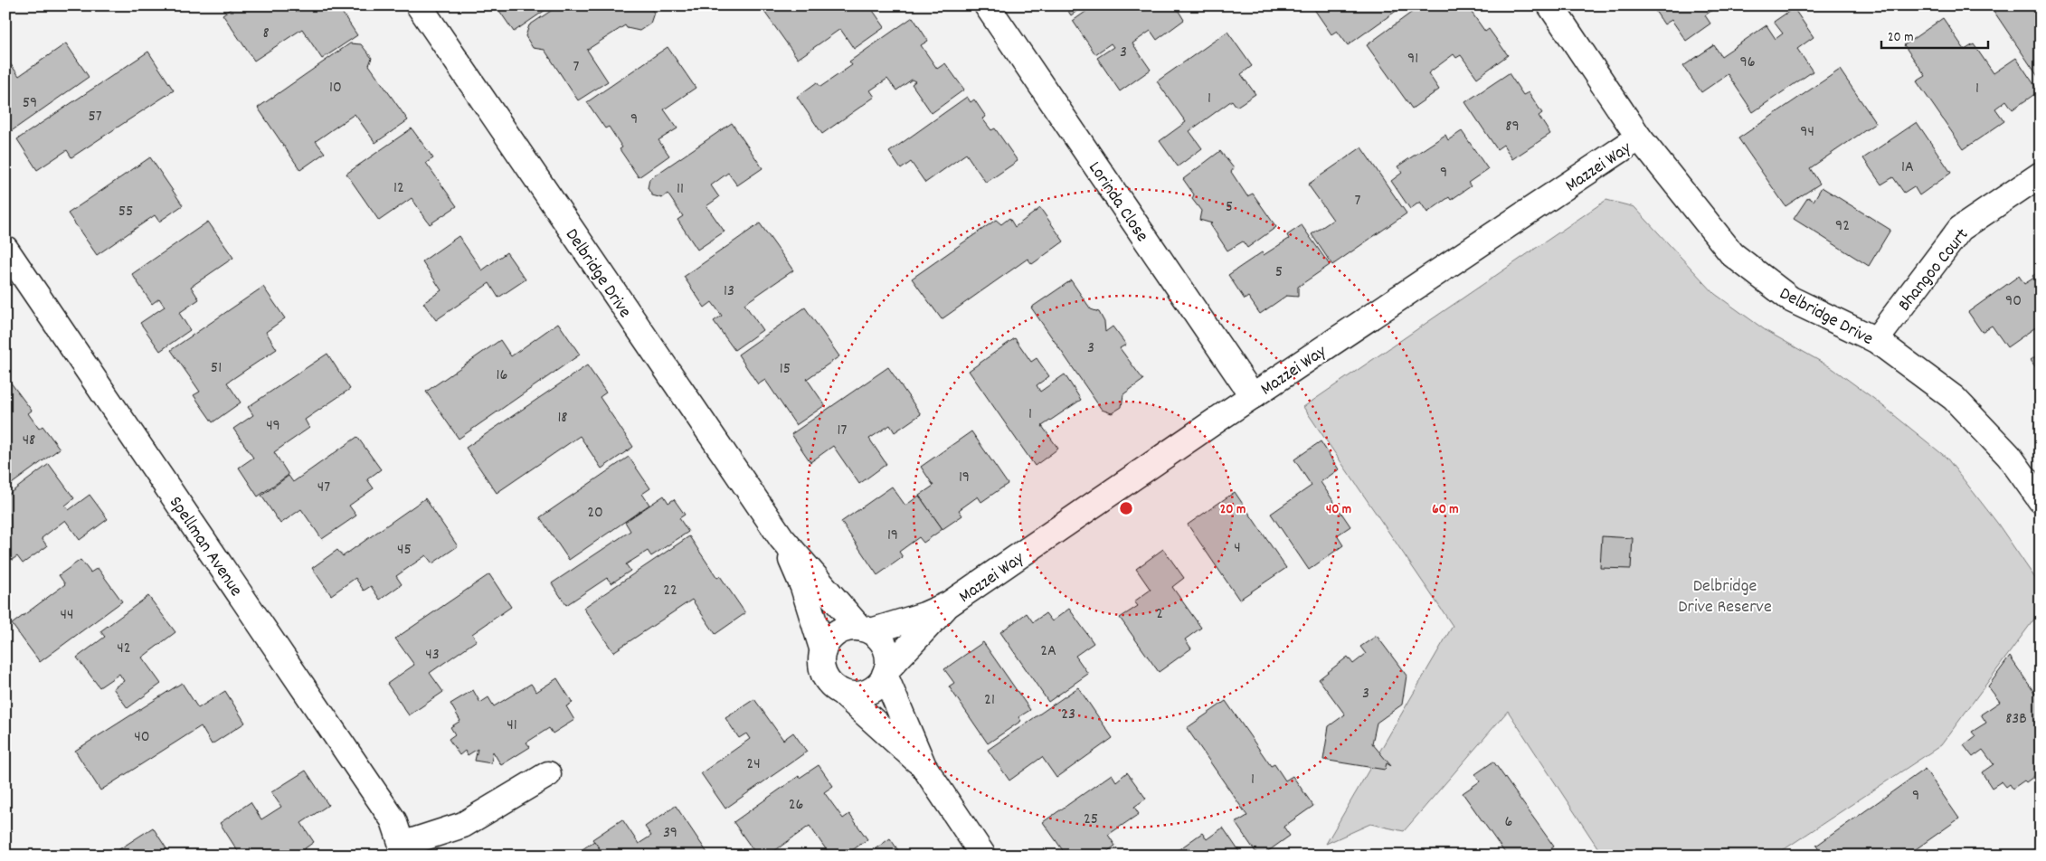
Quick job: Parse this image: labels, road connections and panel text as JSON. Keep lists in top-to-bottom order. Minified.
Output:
{"streets":{"street":["Mazzei Way","Lorinda Close","Bhangoo Court","Delbridge Drive","Spellman Avenue"]},"crossings":[["Mazzei Way","Lorinda Close"],["Mazzei Way","Delbridge Drive"],["Bhangoo Court","Delbridge Drive"]],"parks":["Delbridge Drive Reserve"],"house_numbers":["8","3","91","96","7","10","1","1","59","57","9","89","94","1A","9","12","11","7","5","55","92","5","13","90","3","51","15","16","1","18","49","17","48","19","47","20","19","4","45","22","2","44","42","2A","43","3","21","23","83B","41","40","24","1","9","26","25","6","39"],"scale_bar":"20 m","rings":["20 m","40 m","60 m"]}
